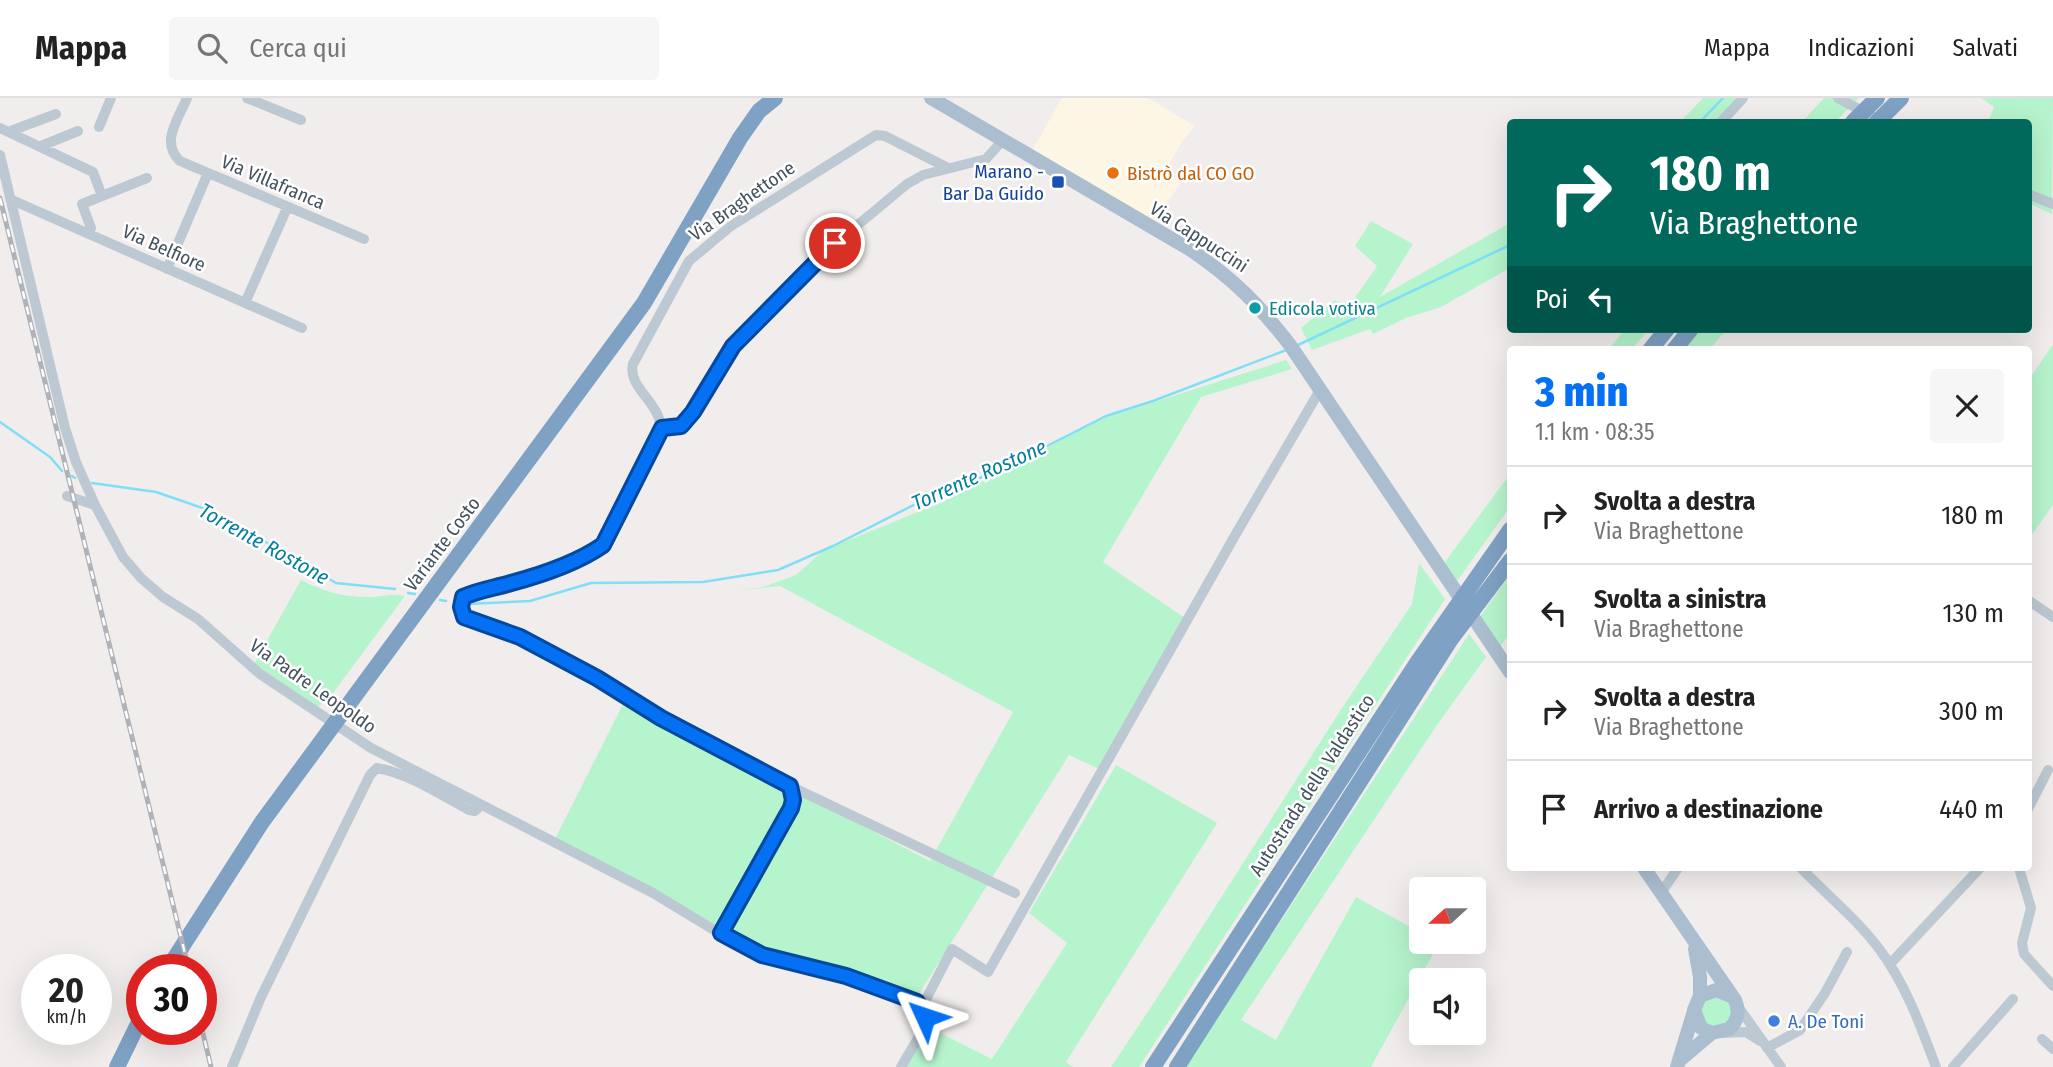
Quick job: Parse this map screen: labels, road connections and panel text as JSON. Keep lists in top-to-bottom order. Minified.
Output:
{"streets":{"highway":["Variante Costo","Autostrada della Valdastico"],"main road":["Via Cappuccini"],"street":["Via Villafranca","Via Braghettone","Via Belfiore","Via Padre Leopoldo"]},"crossings":[["Via Belfiore","Via Padre Leopoldo"]],"water":["Torrente Rostone"],"places":{"other":["Bistrò dal CO GO","Edicola votiva","A. De Toni"],"transit":["Marano - Bar Da Guido"]},"north":"left","page":{"header":"Mappa","search":"Cerca qui","nav":["Mappa","Indicazioni","Salvati"],"turn":["180 m","Via Braghettone"],"then":"Poi","heading":["3 min","1.1 km · 08:35"],"list":[{"name":"Svolta a destra","note":"Via Braghettone","value":"180 m"},{"name":"Svolta a sinistra","note":"Via Braghettone","value":"130 m"},{"name":"Svolta a destra","note":"Via Braghettone","value":"300 m"},{"name":"Arrivo a destinazione","value":"440 m"}],"speed":"20 km/h","limit":"30"}}
